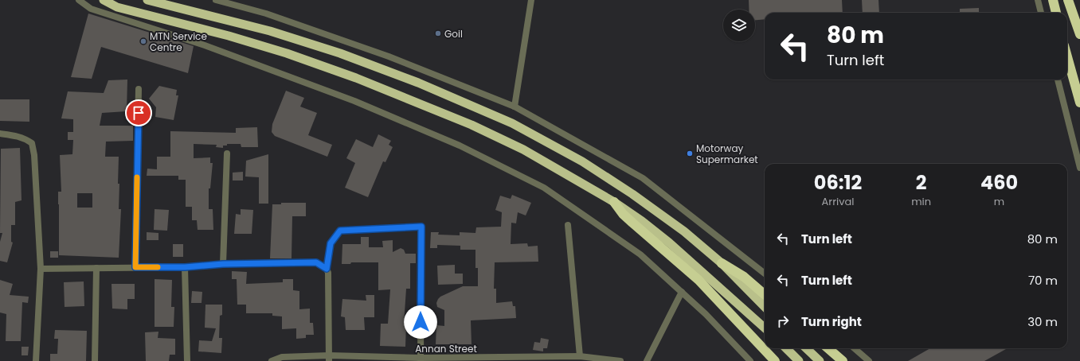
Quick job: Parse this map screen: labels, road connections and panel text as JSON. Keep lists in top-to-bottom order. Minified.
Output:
{"streets":{"street":["Annan Street"]},"places":["Goil","MTN Service Centre","Motorway Supermarket"],"page":{"turn":["80 m","Turn left"],"eta":["06:12","Arrival","2","min","460","m"],"list":[{"name":"Turn left","value":"80 m"},{"name":"Turn left","value":"70 m"},{"name":"Turn right","value":"30 m"}]}}
